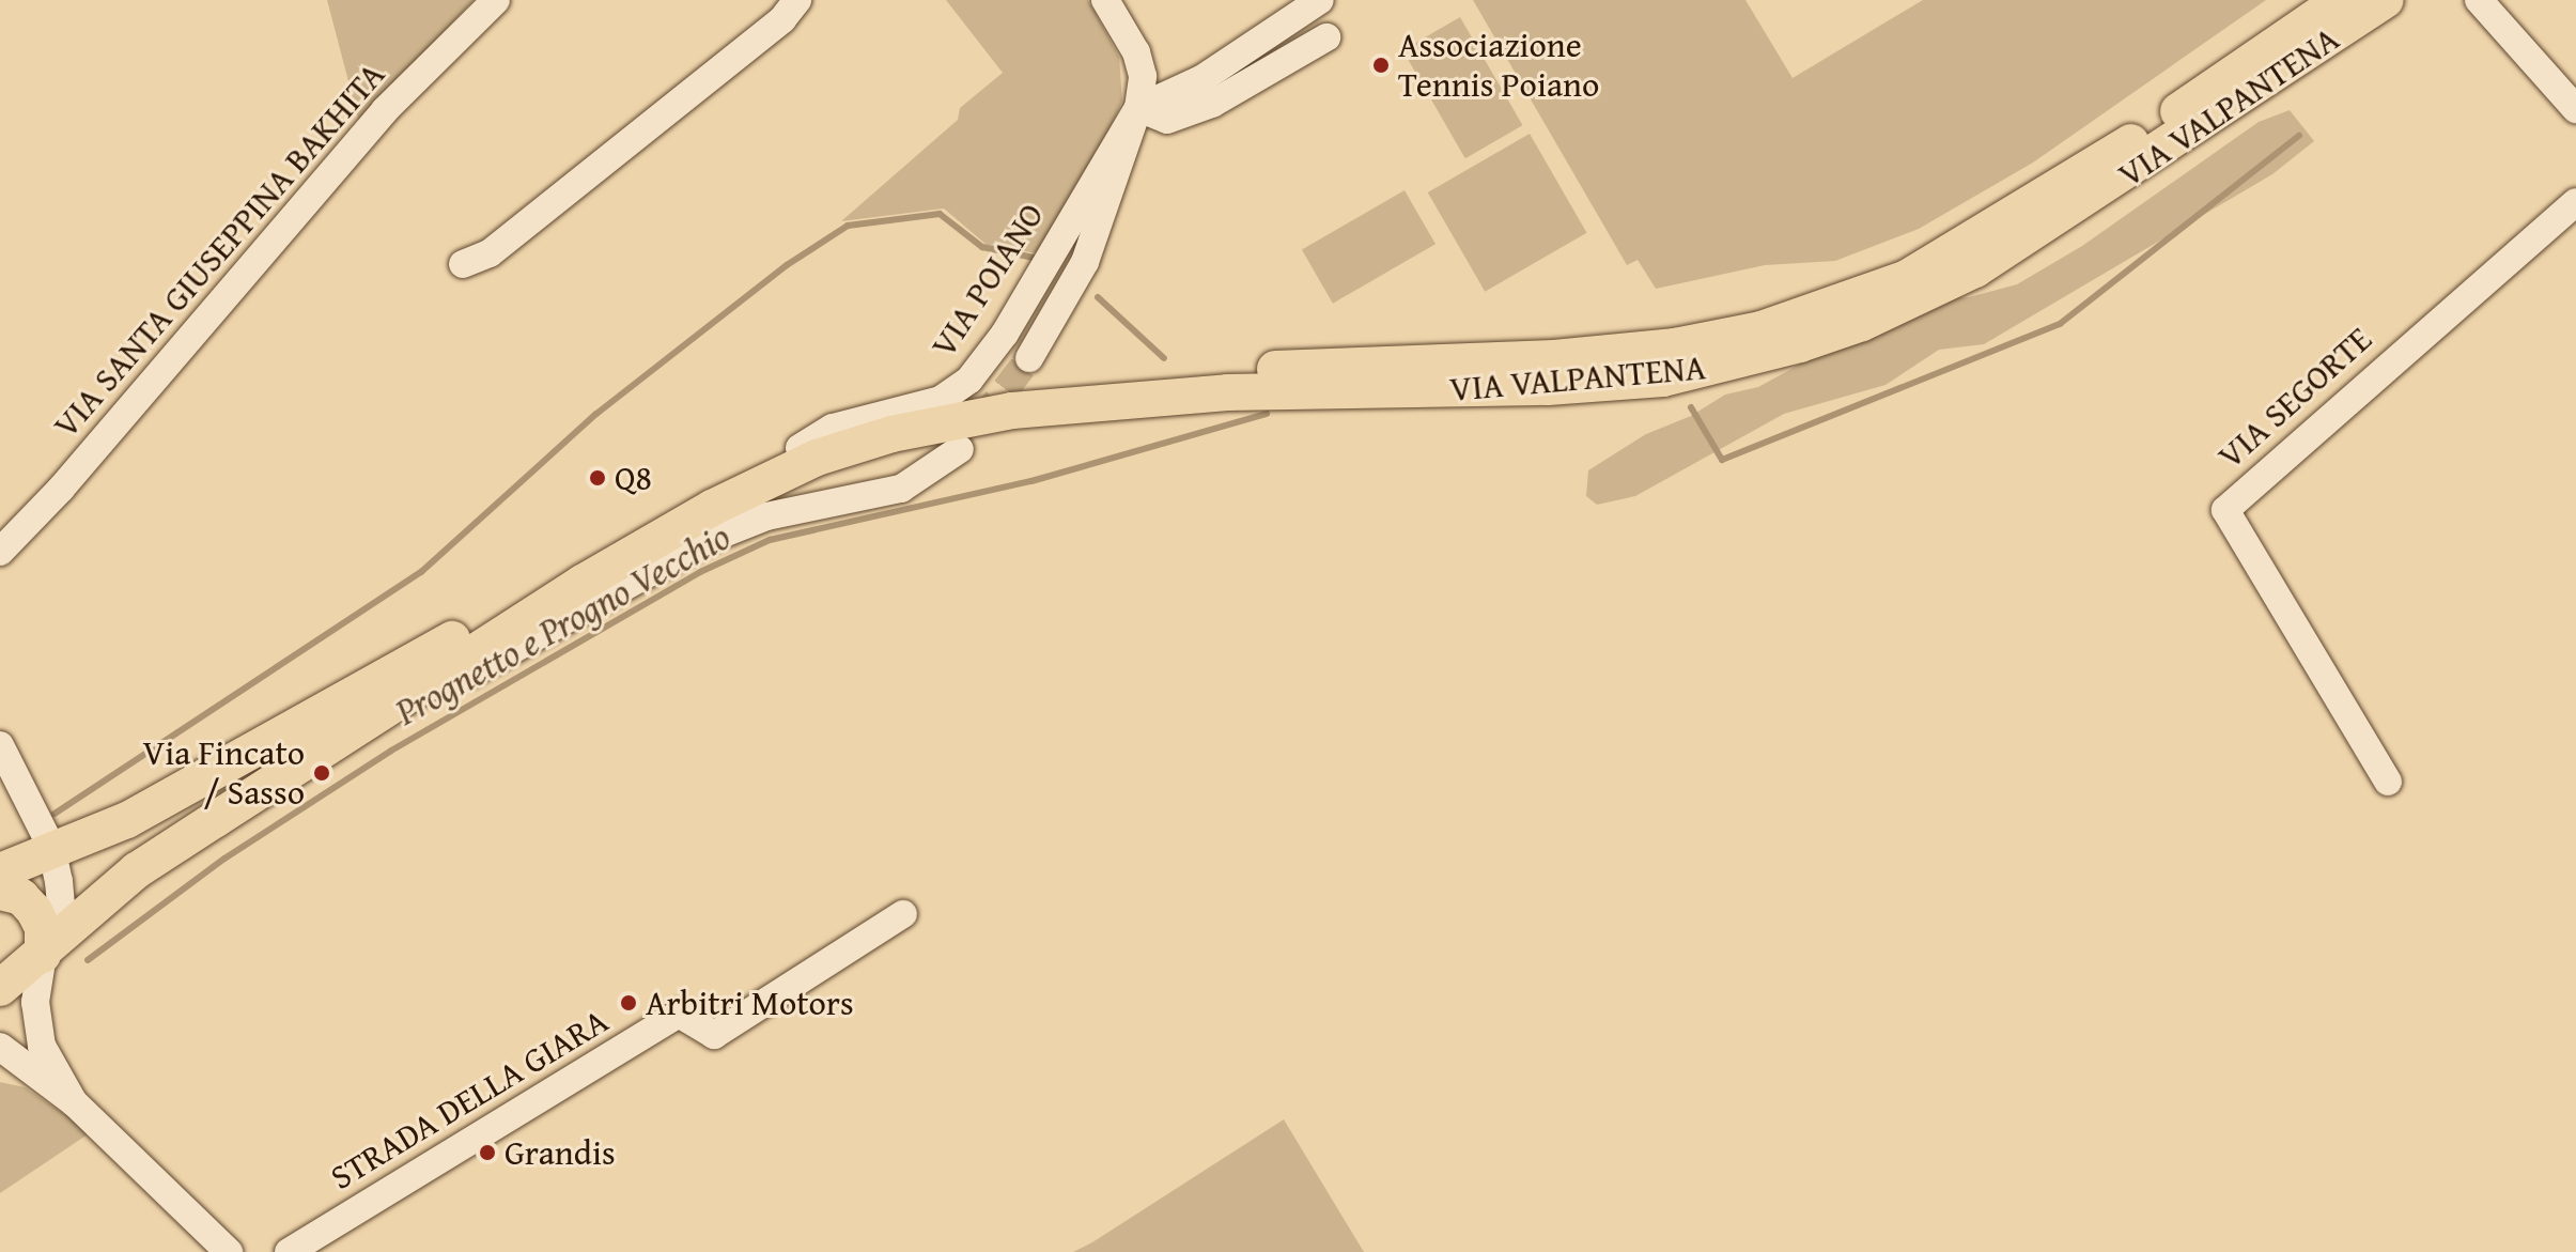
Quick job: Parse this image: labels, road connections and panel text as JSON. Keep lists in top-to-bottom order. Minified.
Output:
{"streets":{"main road":["VIA VALPANTENA"],"street":["VIA SANTA GIUSEPPINA BAKHITA","VIA POIANO","VIA SEGORTE","STRADA DELLA GIARA"]},"crossings":[["VIA VALPANTENA","VIA POIANO"]],"water":["Prognetto e Progno Vecchio"],"places":["Associazione Tennis Poiano","Q8","Via Fincato / Sasso","Arbitri Motors","Grandis"]}
